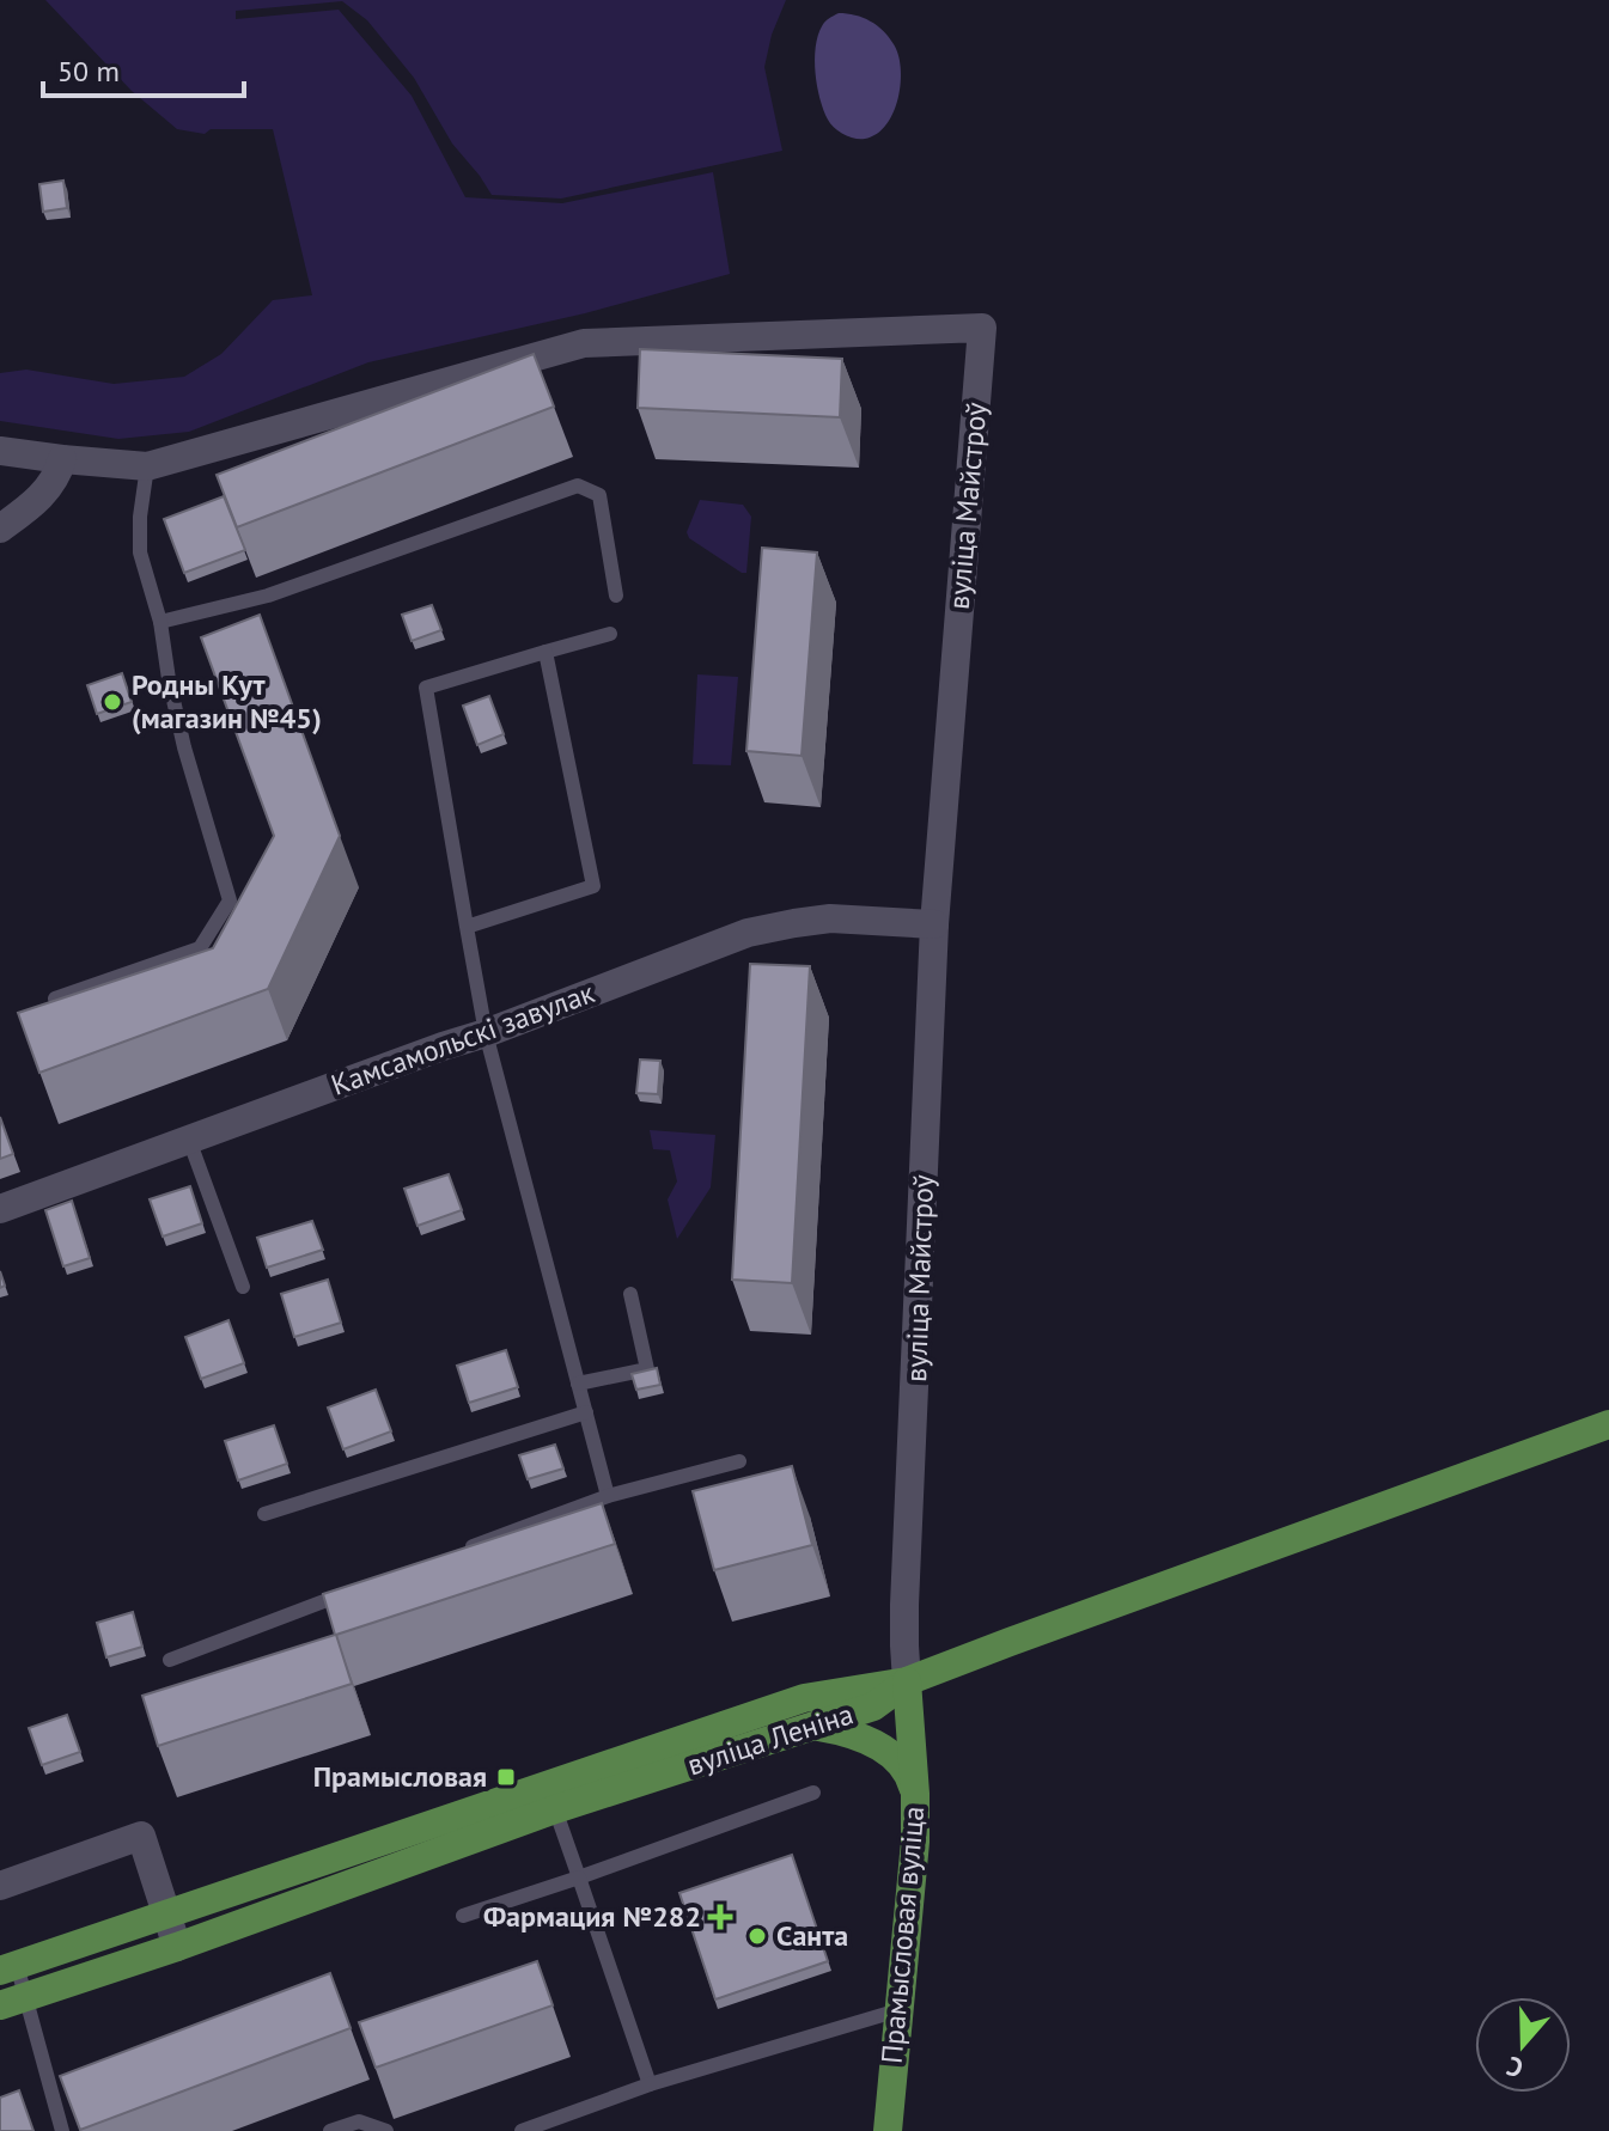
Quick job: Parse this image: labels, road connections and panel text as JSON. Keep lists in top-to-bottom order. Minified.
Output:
{"streets":{"main road":["вуліца Леніна","Прамысловая вуліца"],"street":["вуліца Майстроў","Камсамольскі завулак"]},"crossings":[["вуліца Майстроў","Камсамольскі завулак"],["вуліца Майстроў","вуліца Леніна"],["вуліца Майстроў","Прамысловая вуліца"],["вуліца Леніна","Прамысловая вуліца"]],"places":{"other":["Родны Кут (магазин №45)","Санта"],"transit":["Прамысловая"],"health":["Фармация №282"]},"scale_bar":"50 m","north":"bottom"}
